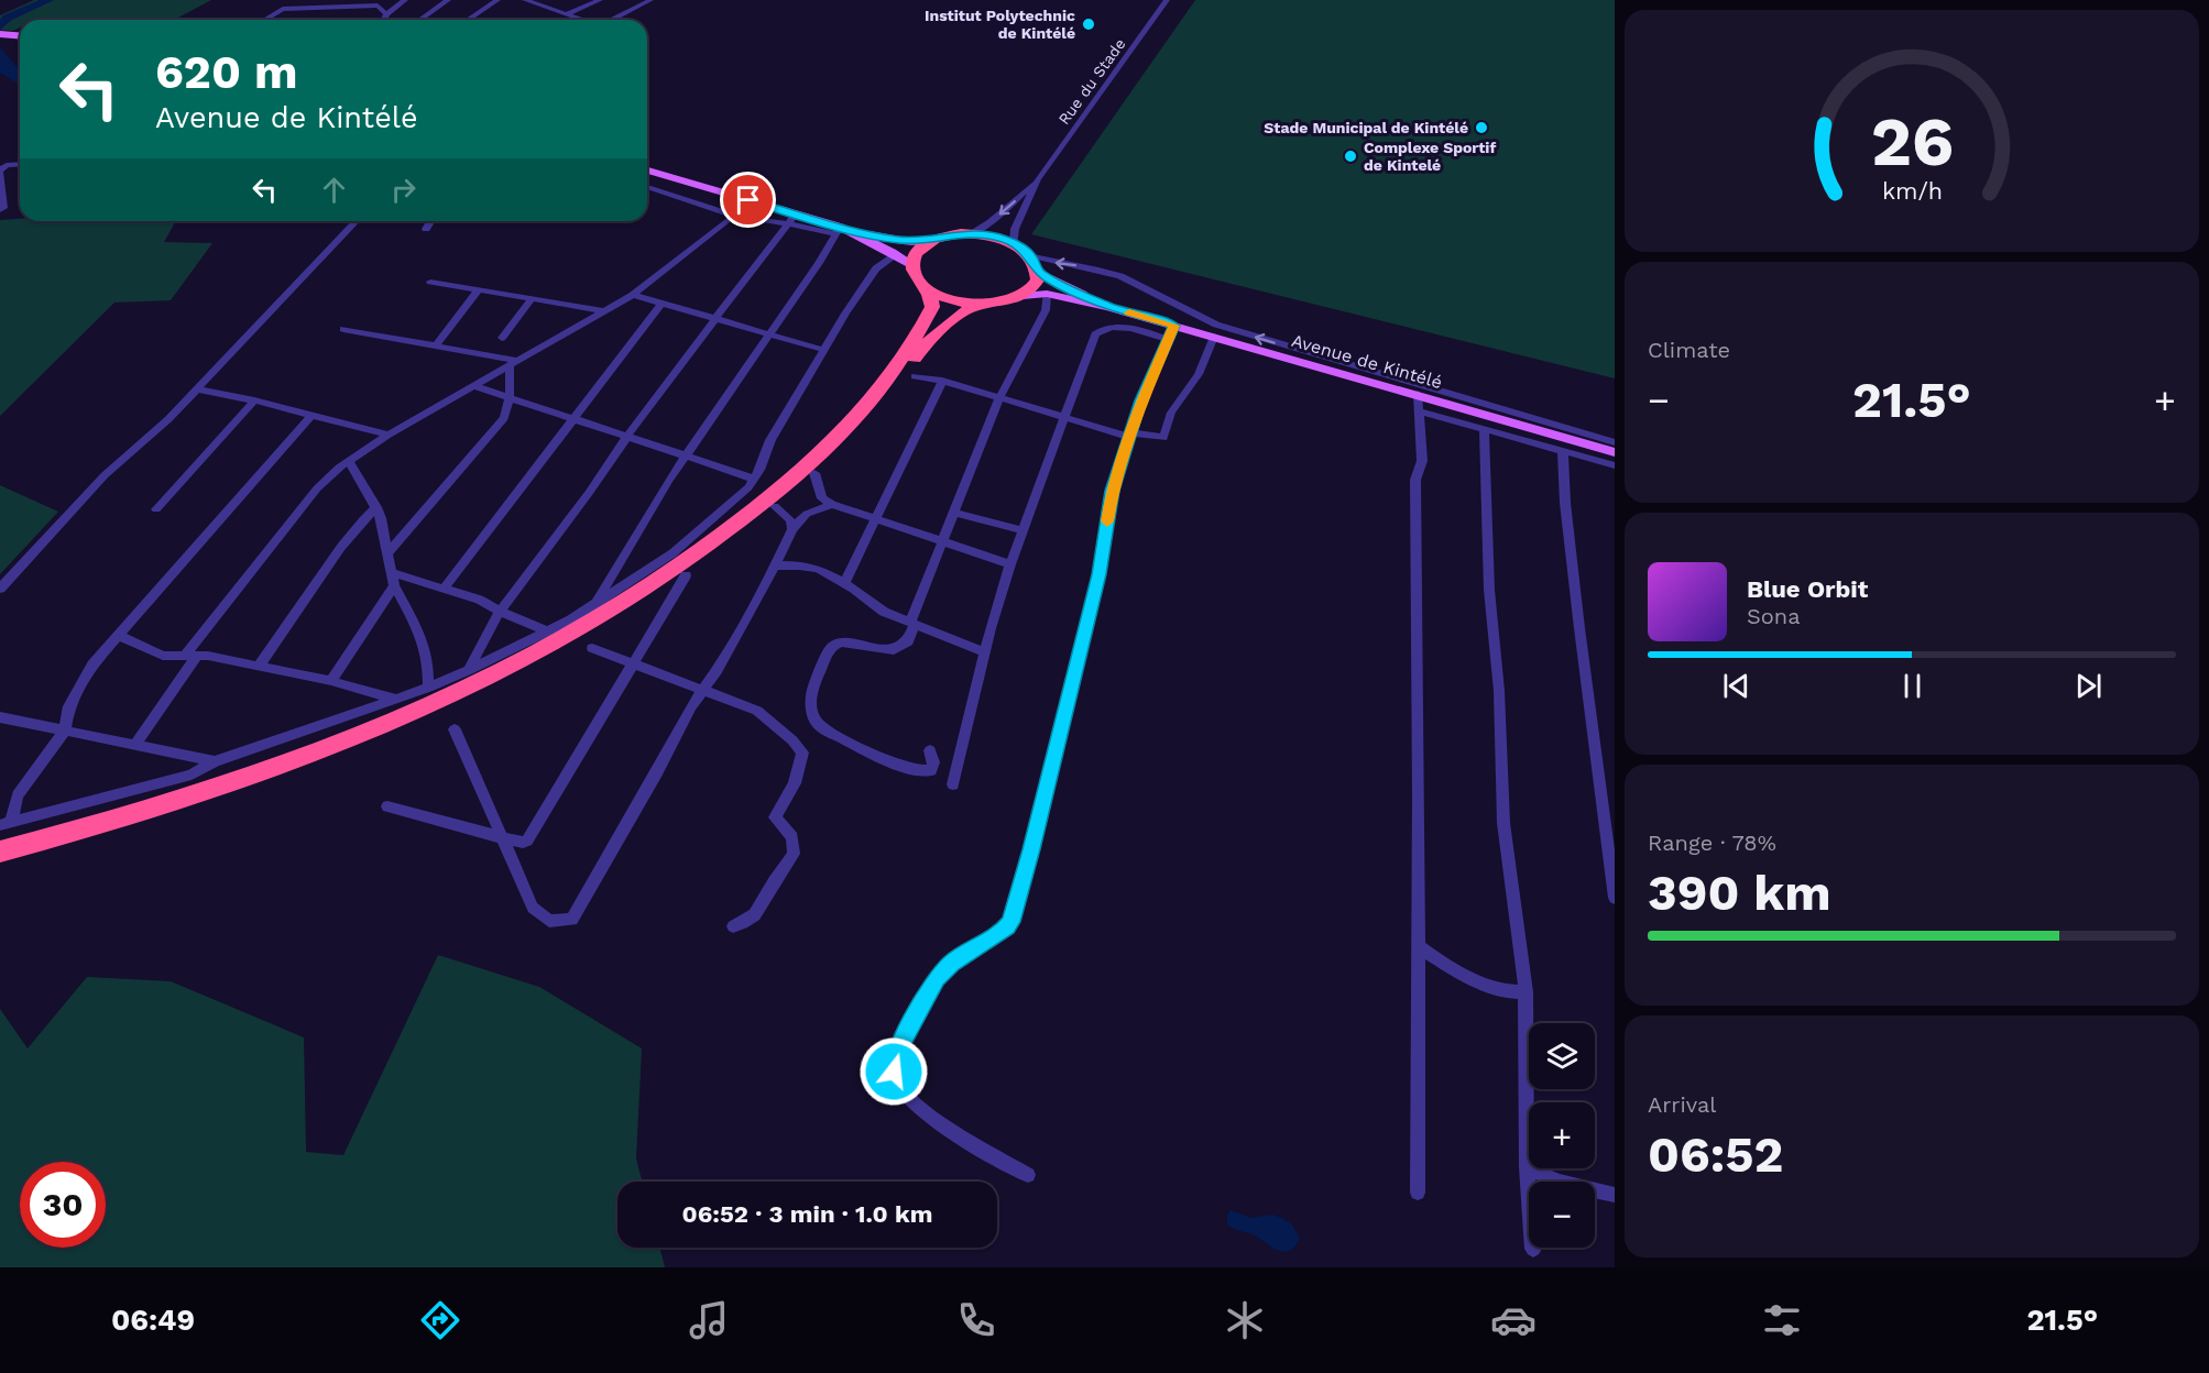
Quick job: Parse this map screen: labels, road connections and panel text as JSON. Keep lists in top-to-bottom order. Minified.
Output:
{"streets":{"main road":["Avenue de Kintélé"],"street":["Rue du Stade"]},"crossings":[["Rue du Stade","Avenue de Kintélé"]],"places":["Institut Polytechnic de Kintélé","Stade Municipal de Kintélé","Complexe Sportif de Kintelé"],"page":{"turn":["620 m","Avenue de Kintélé"],"tile":["Climate",["Range · 78%","390 km"],["Arrival","06:52"]],"heat":["−","21.5°","+"],"song":["Blue Orbit","Sona"],"map_buttons":["+","−"],"limit":"30","trip":"06:52 · 3 min · 1.0 km","tabs":["06:49","21.5°"],"gauge":["26","km/h"]}}
